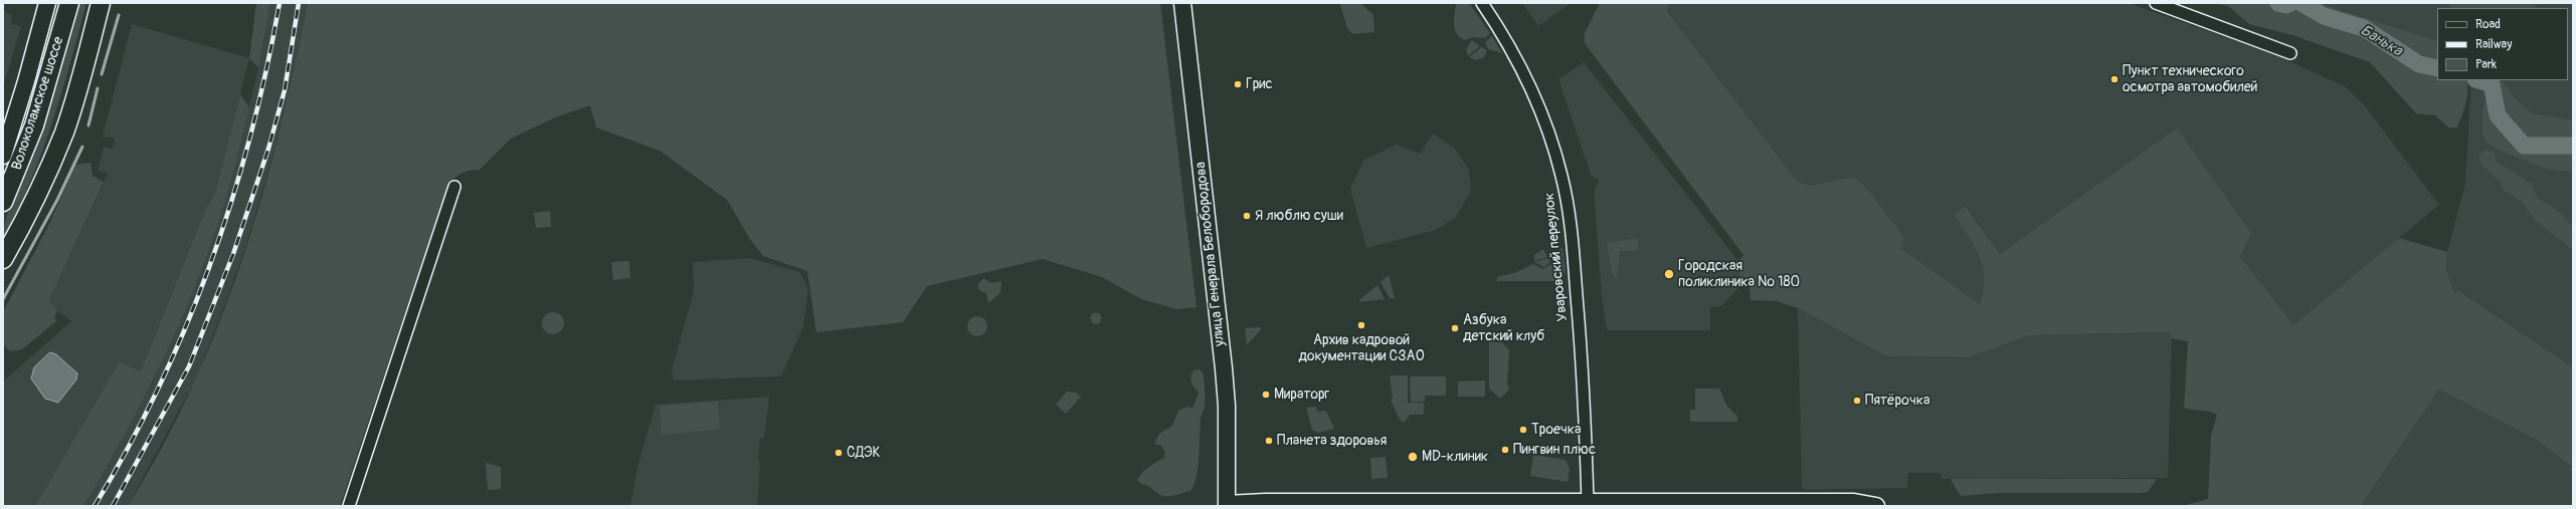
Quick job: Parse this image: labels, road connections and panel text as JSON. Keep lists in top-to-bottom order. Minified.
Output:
{"streets":{"main road":["Волоколамское шоссе"],"street":["улица Генерала Белобородова","Уваровский переулок"]},"water":["Банька"],"places":["Пункт технического осмотра автомобилей","Грис","Я люблю суши","Городская поликлиника № 180","Архив кадровой документации СЗАО","Азбука детский клуб","Мираторг","Пятёрочка","Троечка","Планета здоровья","Пингвин плюс","СДЭК","MD-клиник"],"legend":["Road","Railway","Park"]}
